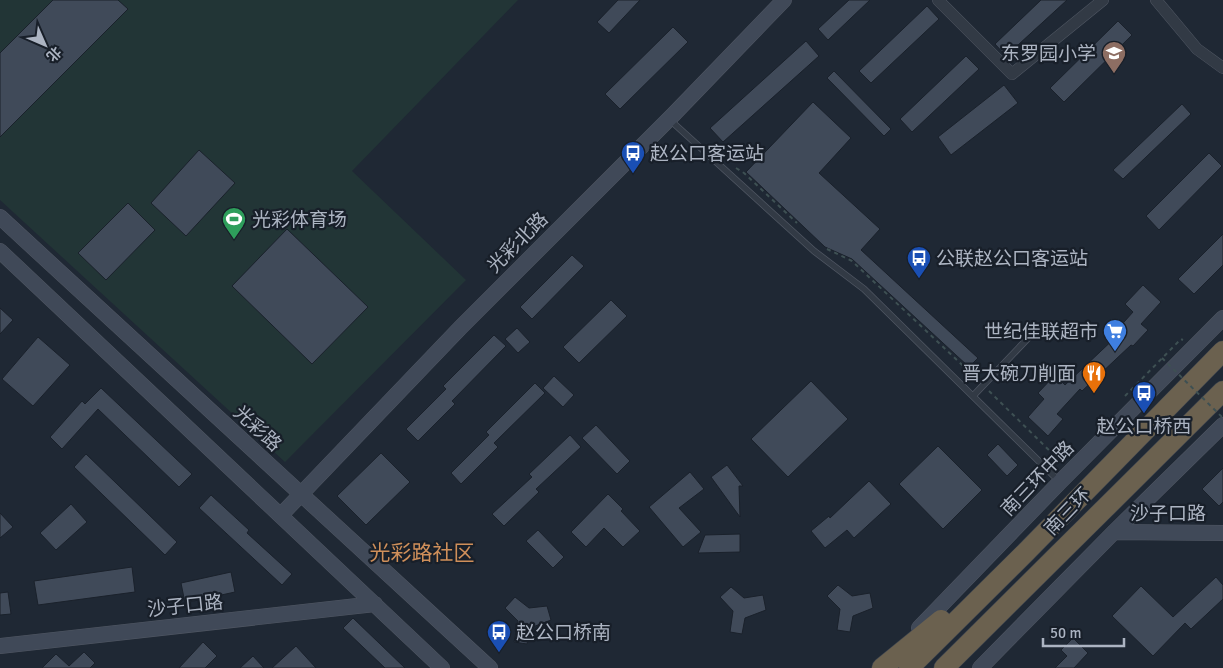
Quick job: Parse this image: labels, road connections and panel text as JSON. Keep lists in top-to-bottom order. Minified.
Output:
{"streets":{"highway":["南三环"],"street":["光彩北路","光彩路","南三环中路","沙子口路"]},"crossings":[["光彩北路","光彩路"]],"districts":["光彩路社区"],"places":{"school or university":["东罗园小学"],"bus stop":["赵公口客运站","公联赵公口客运站","赵公口桥西","赵公口桥南"],"sports":["光彩体育场"],"supermarket":["世纪佳联超市"],"restaurant":["晋大碗刀削面"]},"scale_bar":"50 m","north":"bottom right"}
